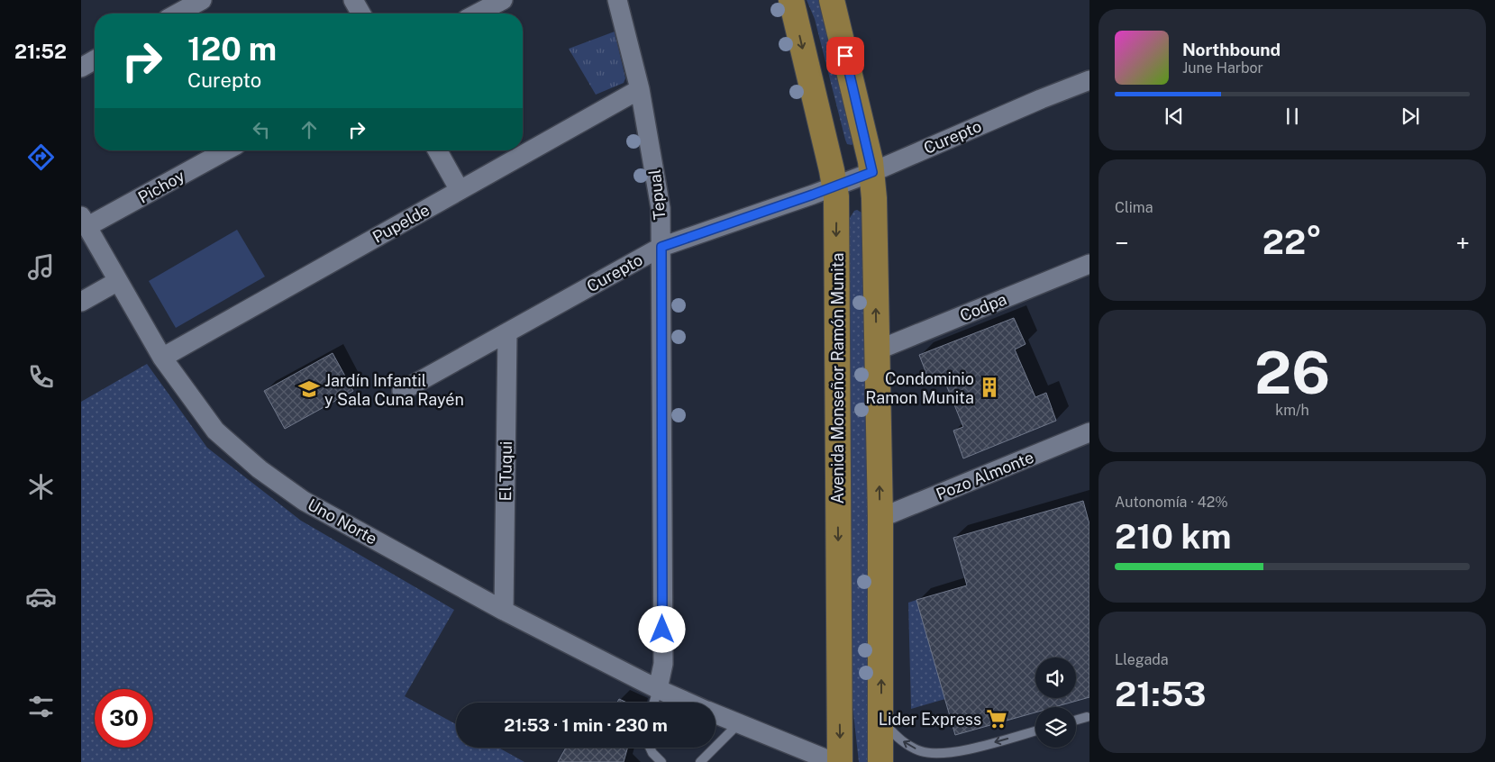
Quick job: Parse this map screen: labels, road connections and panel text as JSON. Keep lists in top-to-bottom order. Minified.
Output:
{"streets":{"main road":["Avenida Monseñor Ramón Munita"],"street":["Curepto","Pichoy","Tepual","Pupelde","Codpa","El Tuqui","Pozo Almonte","Uno Norte"]},"crossings":[["Curepto","Tepual"],["Curepto","Avenida Monseñor Ramón Munita"],["Curepto","El Tuqui"],["Pichoy","Uno Norte"],["Tepual","Pupelde"],["Tepual","Uno Norte"],["Pupelde","Uno Norte"],["El Tuqui","Uno Norte"]],"places":{"building":["Condominio Ramon Munita"],"school or university":["Jardín Infantil y Sala Cuna Rayén"],"supermarket":["Lider Express"]},"page":{"tabs":"21:52","turn":["120 m","Curepto"],"song":["Northbound","June Harbor"],"tile":["Clima",["26","km/h"],["Autonomía · 42%","210 km"],["Llegada","21:53"]],"heat":["−","22°","+"],"limit":"30","trip":"21:53 · 1 min · 230 m"}}
